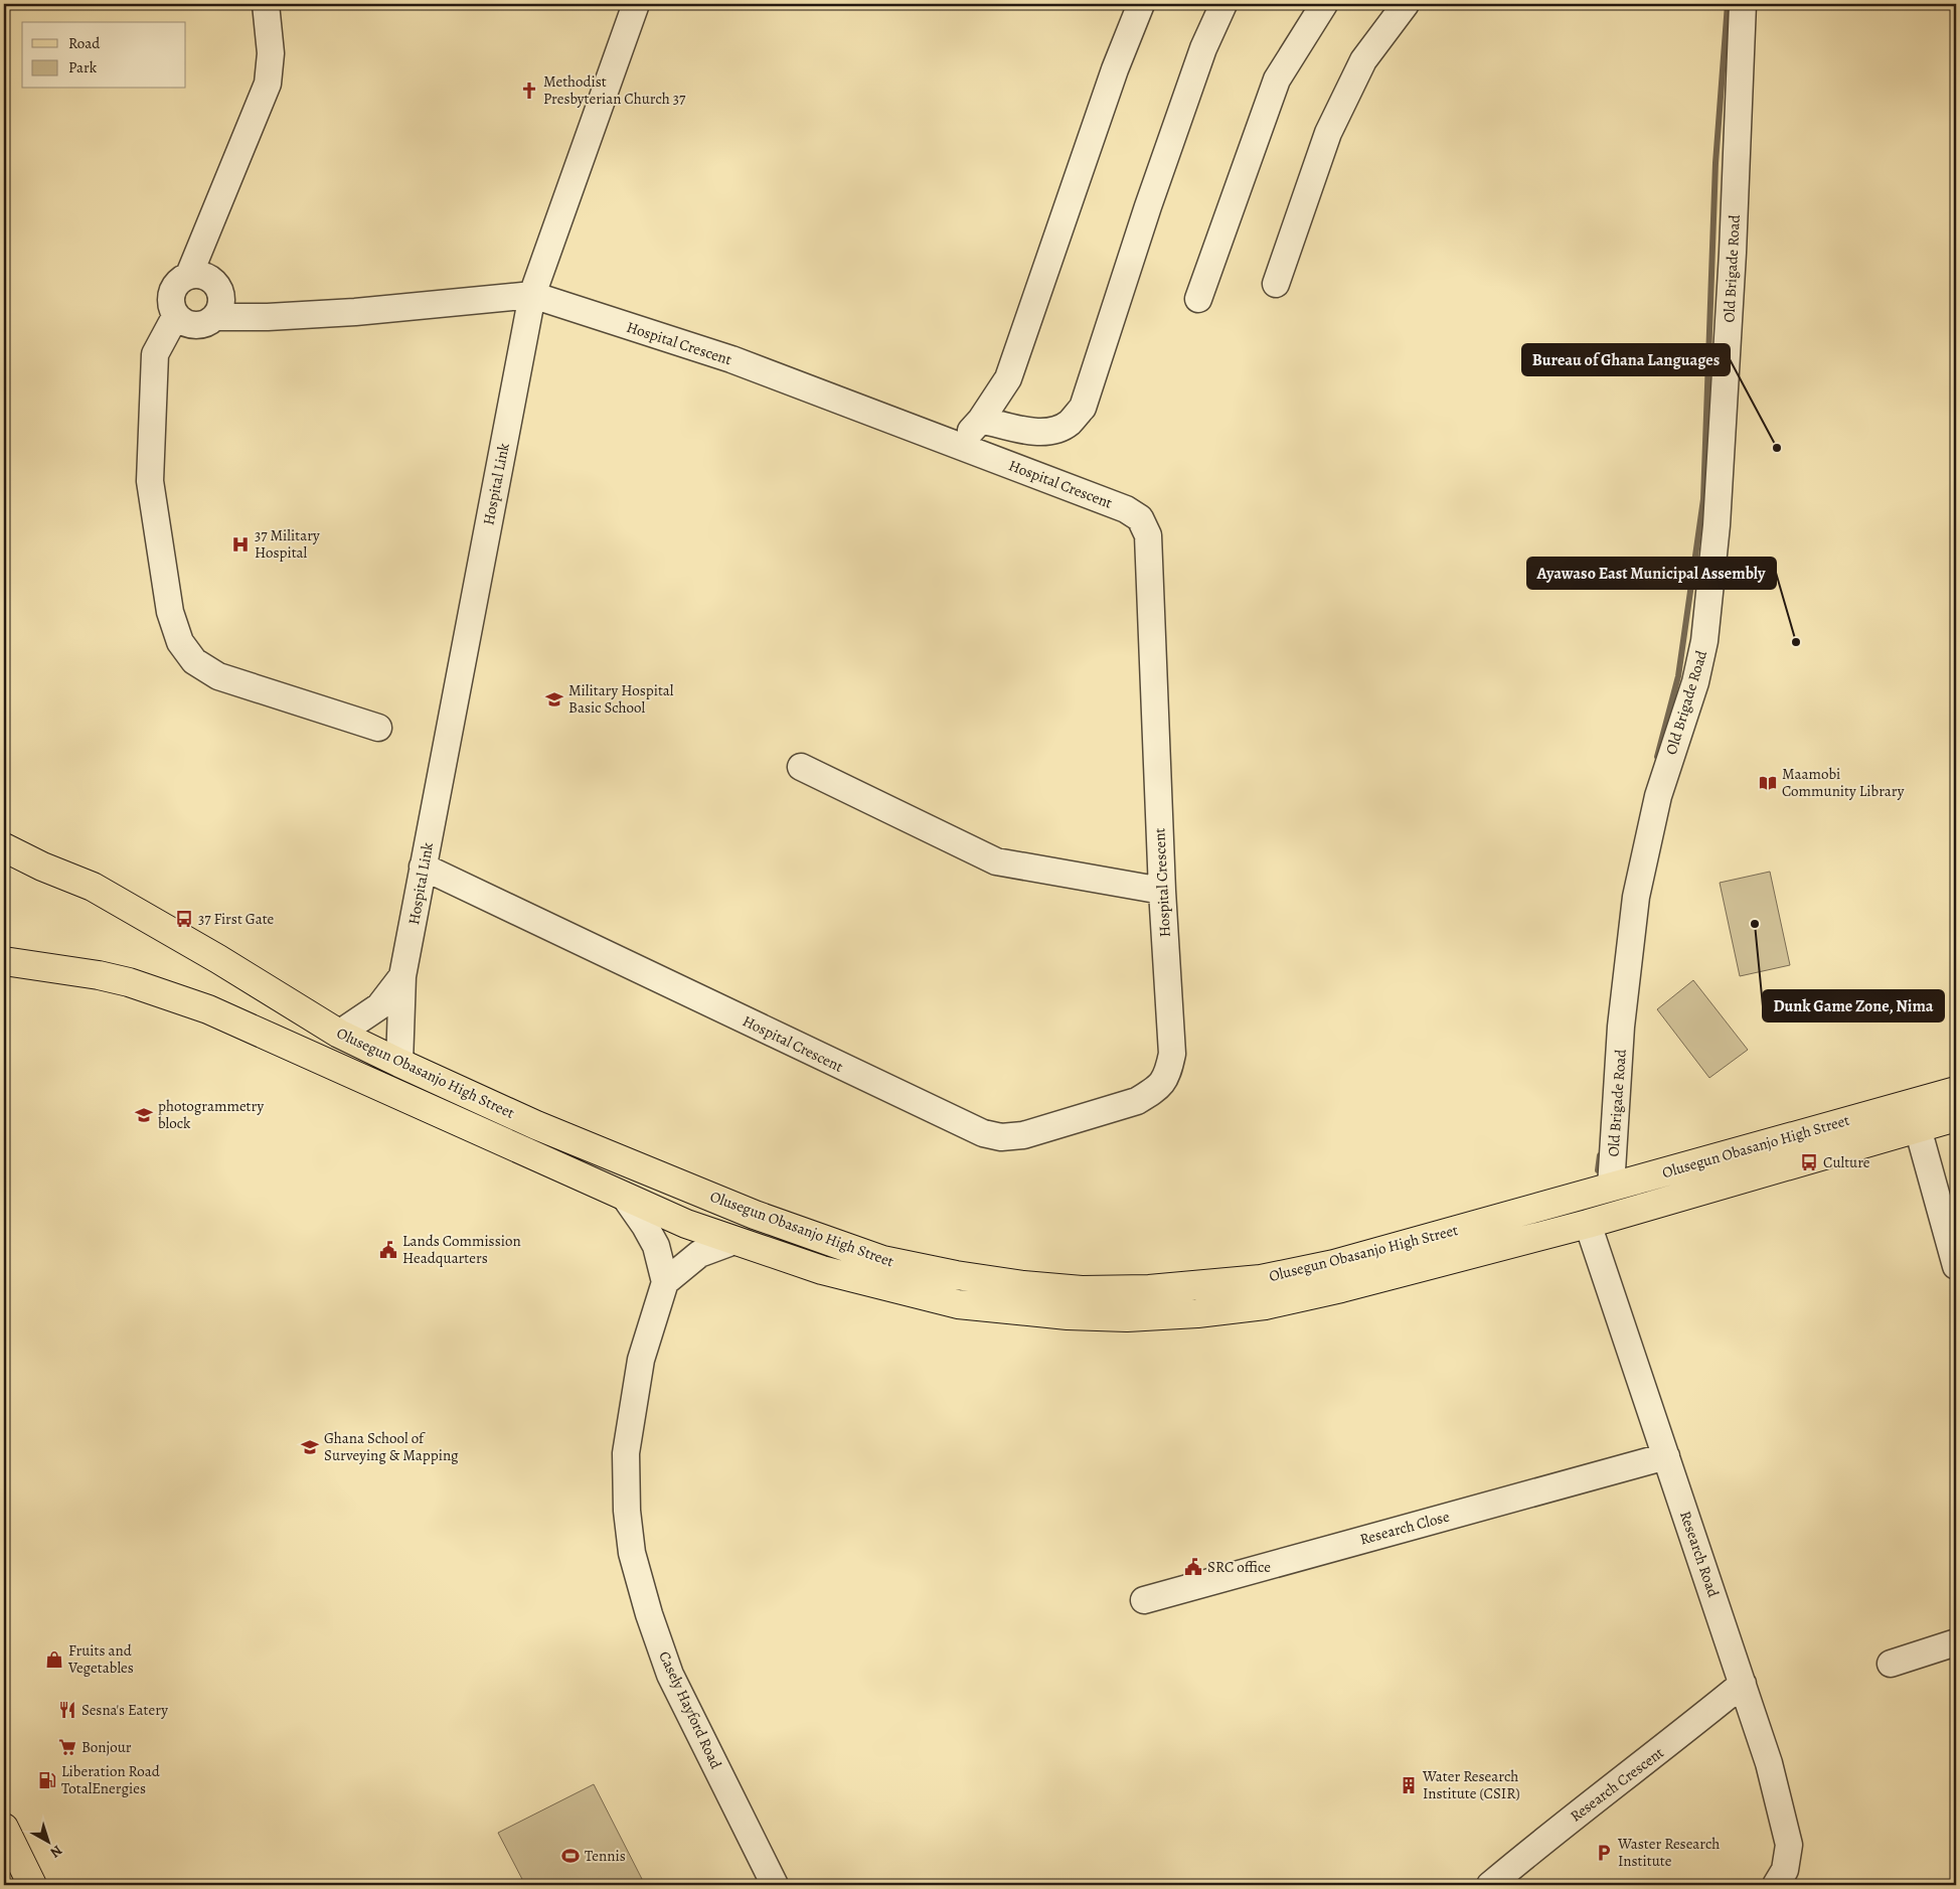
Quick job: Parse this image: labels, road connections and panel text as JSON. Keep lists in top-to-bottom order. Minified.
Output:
{"streets":{"main road":["Olusegun Obasanjo High Street"],"street":["Old Brigade Road","Hospital Crescent","Hospital Link","Research Close","Research Road","Casely Hayford Road","Research Crescent"]},"crossings":[["Old Brigade Road","Olusegun Obasanjo High Street"],["Hospital Crescent","Hospital Link"],["Hospital Link","Olusegun Obasanjo High Street"],["Olusegun Obasanjo High Street","Research Road"],["Research Close","Research Road"],["Research Road","Research Crescent"]],"places":{"church":["Methodist Presbyterian Church 37"],"other":["Bureau of Ghana Languages","Ayawaso East Municipal Assembly","Dunk Game Zone, Nima"],"hospital":["37 Military Hospital"],"school or university":["Military Hospital Basic School","photogrammetry block","Ghana School of Surveying & Mapping"],"library":["Maamobi Community Library"],"bus stop":["37 First Gate","Culture"],"public building":["Lands Commission Headquarters","SRC office"],"shop":["Fruits and Vegetables"],"restaurant":["Sesna's Eatery"],"supermarket":["Bonjour"],"fuel station":["Liberation Road TotalEnergies"],"building":["Water Research Institute (CSIR)"],"parking":["Waster Research Institute"],"sports":["Tennis"]},"legend":["Road","Park"],"north":"bottom right"}
